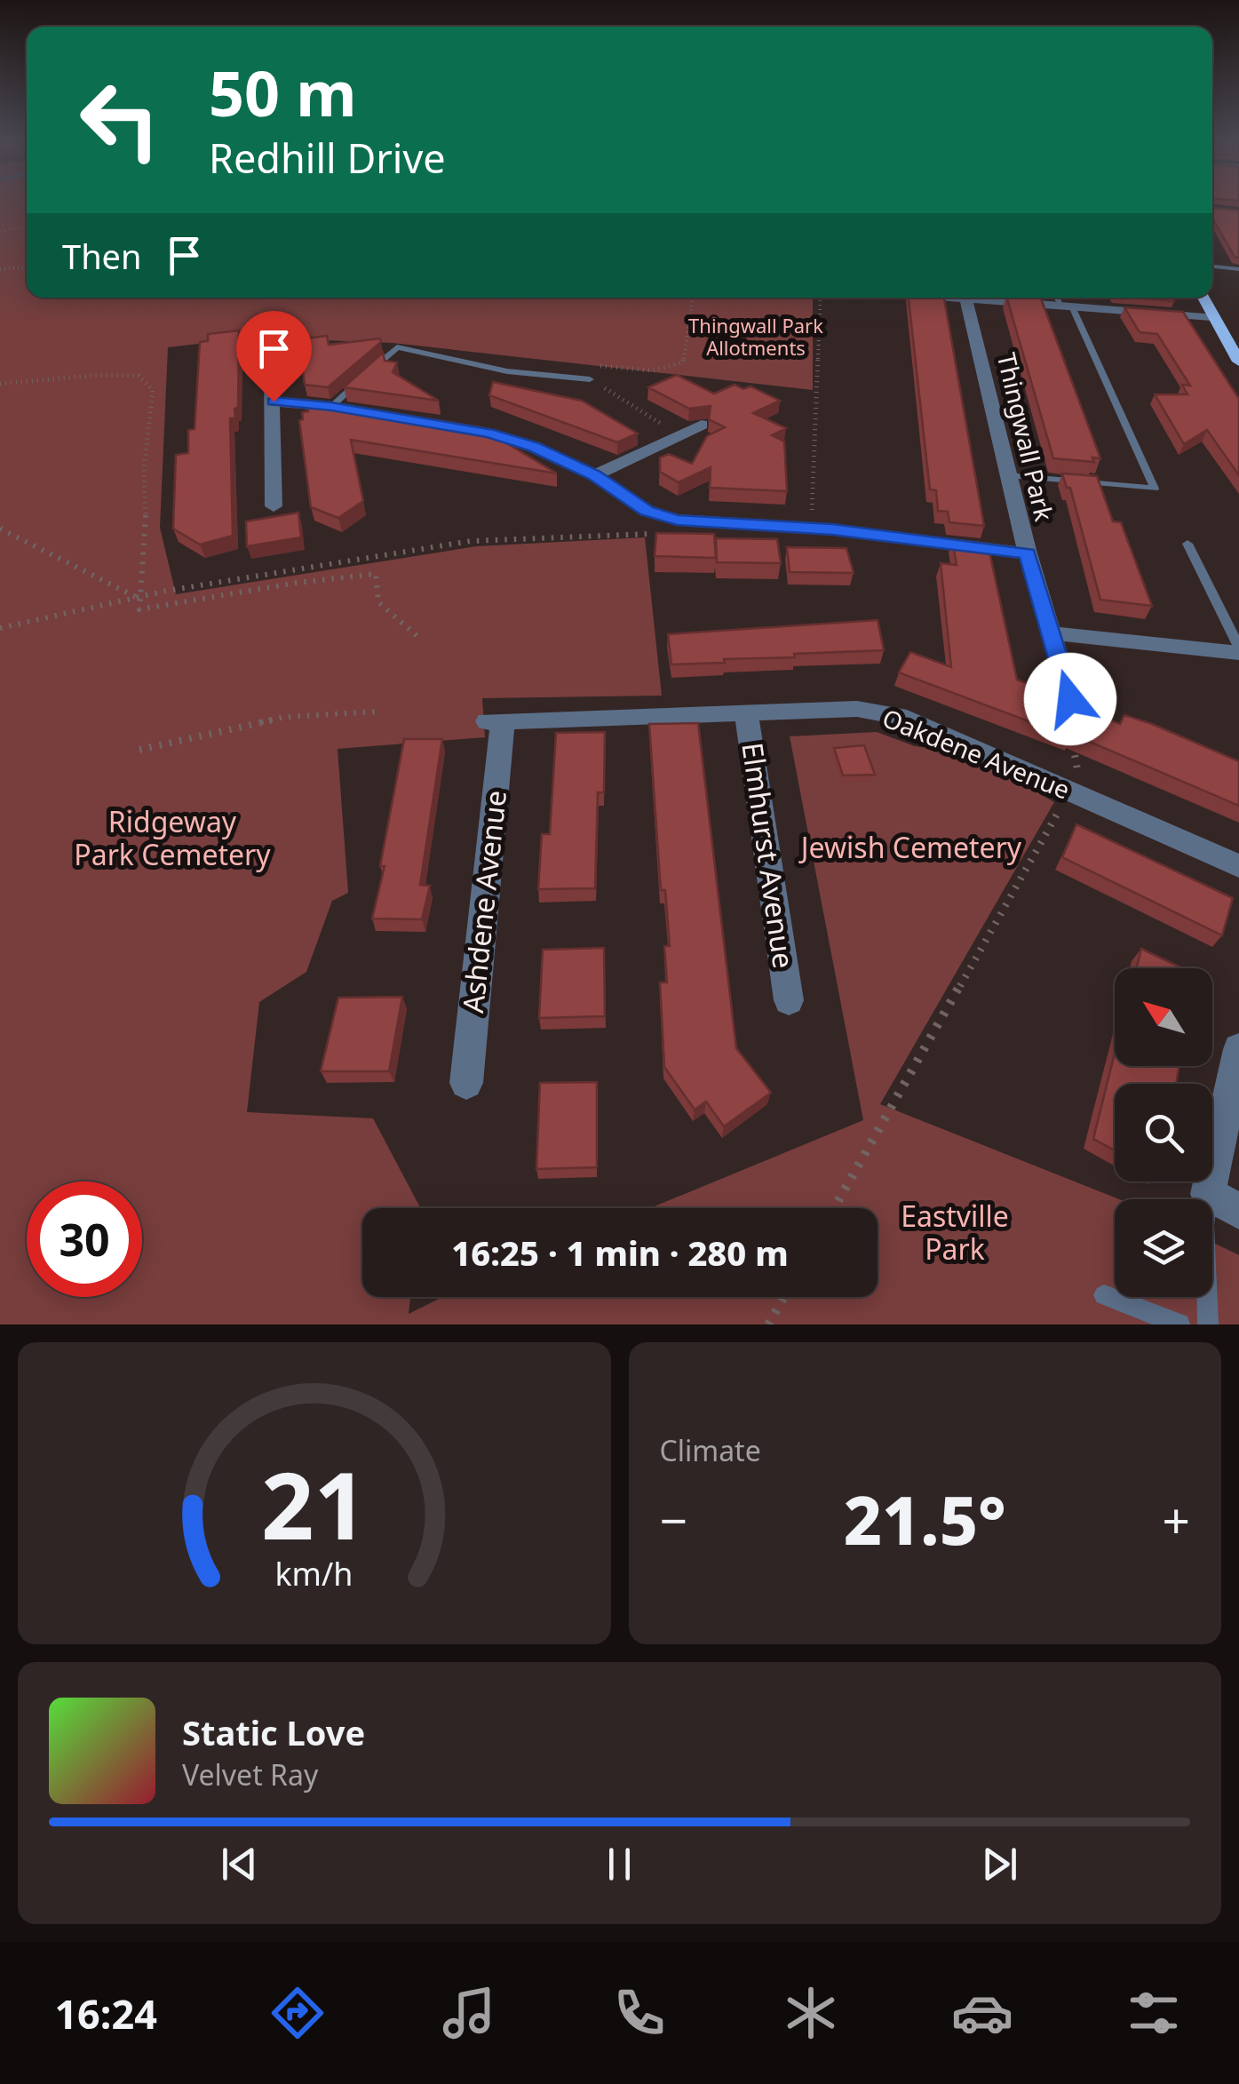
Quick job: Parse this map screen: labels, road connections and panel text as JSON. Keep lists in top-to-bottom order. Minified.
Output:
{"streets":{"street":["Thingwall Park","Oakdene Avenue","Elmhurst Avenue","Ashdene Avenue"]},"crossings":[["Oakdene Avenue","Elmhurst Avenue"],["Oakdene Avenue","Ashdene Avenue"]],"parks":["Thingwall Park Allotments","Ridgeway Park Cemetery","Jewish Cemetery","Eastville Park"],"north":"top left","page":{"turn":["50 m","Redhill Drive"],"then":"Then","limit":"30","trip":"16:25 · 1 min · 280 m","tile":"Climate","heat":["−","21.5°","+"],"song":["Static Love","Velvet Ray"],"tabs":"16:24","gauge":["21","km/h"]}}
